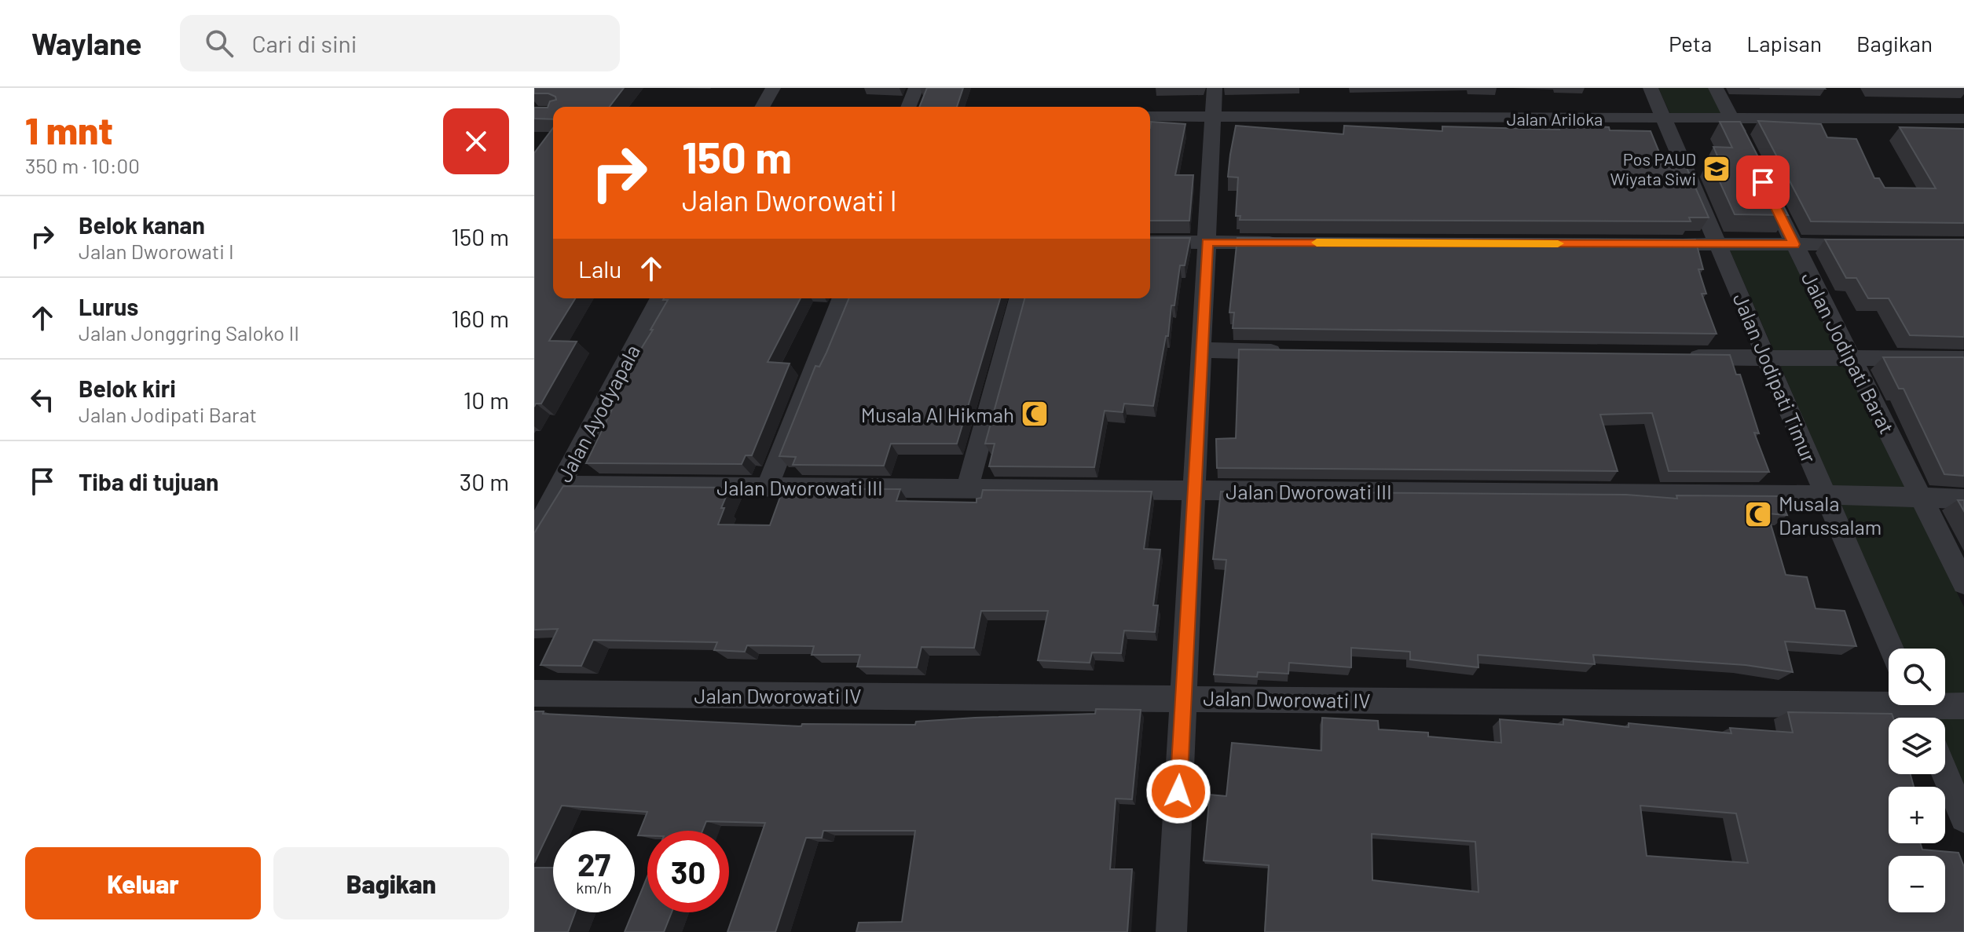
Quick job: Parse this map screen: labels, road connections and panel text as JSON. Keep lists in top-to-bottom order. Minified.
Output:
{"streets":{"street":["Jalan Ariloka","Jalan Jodipati Barat","Jalan Jodipati Timur","Jalan Ayodyapala","Jalan Dworowati III","Jalan Dworowati IV"]},"crossings":[["Jalan Ariloka","Jalan Jodipati Timur"],["Jalan Jodipati Barat","Jalan Dworowati III"],["Jalan Jodipati Timur","Jalan Dworowati III"],["Jalan Ayodyapala","Jalan Dworowati III"]],"places":{"school or university":["Pos PAUD Wiyata Siwi"],"mosque":["Musala Al Hikmah","Musala Darussalam"]},"page":{"header":"Waylane","search":"Cari di sini","nav":["Peta","Lapisan","Bagikan"],"heading":["1 mnt","350 m · 10:00"],"turn":["150 m","Jalan Dworowati I"],"list":[{"name":"Belok kanan","note":"Jalan Dworowati I","value":"150 m"},{"name":"Lurus","note":"Jalan Jonggring Saloko II","value":"160 m"},{"name":"Belok kiri","note":"Jalan Jodipati Barat","value":"10 m"},{"name":"Tiba di tujuan","value":"30 m"}],"then":"Lalu","map_buttons":["+","−"],"speed":"27 km/h","limit":"30","buttons":["Keluar","Bagikan"]}}
